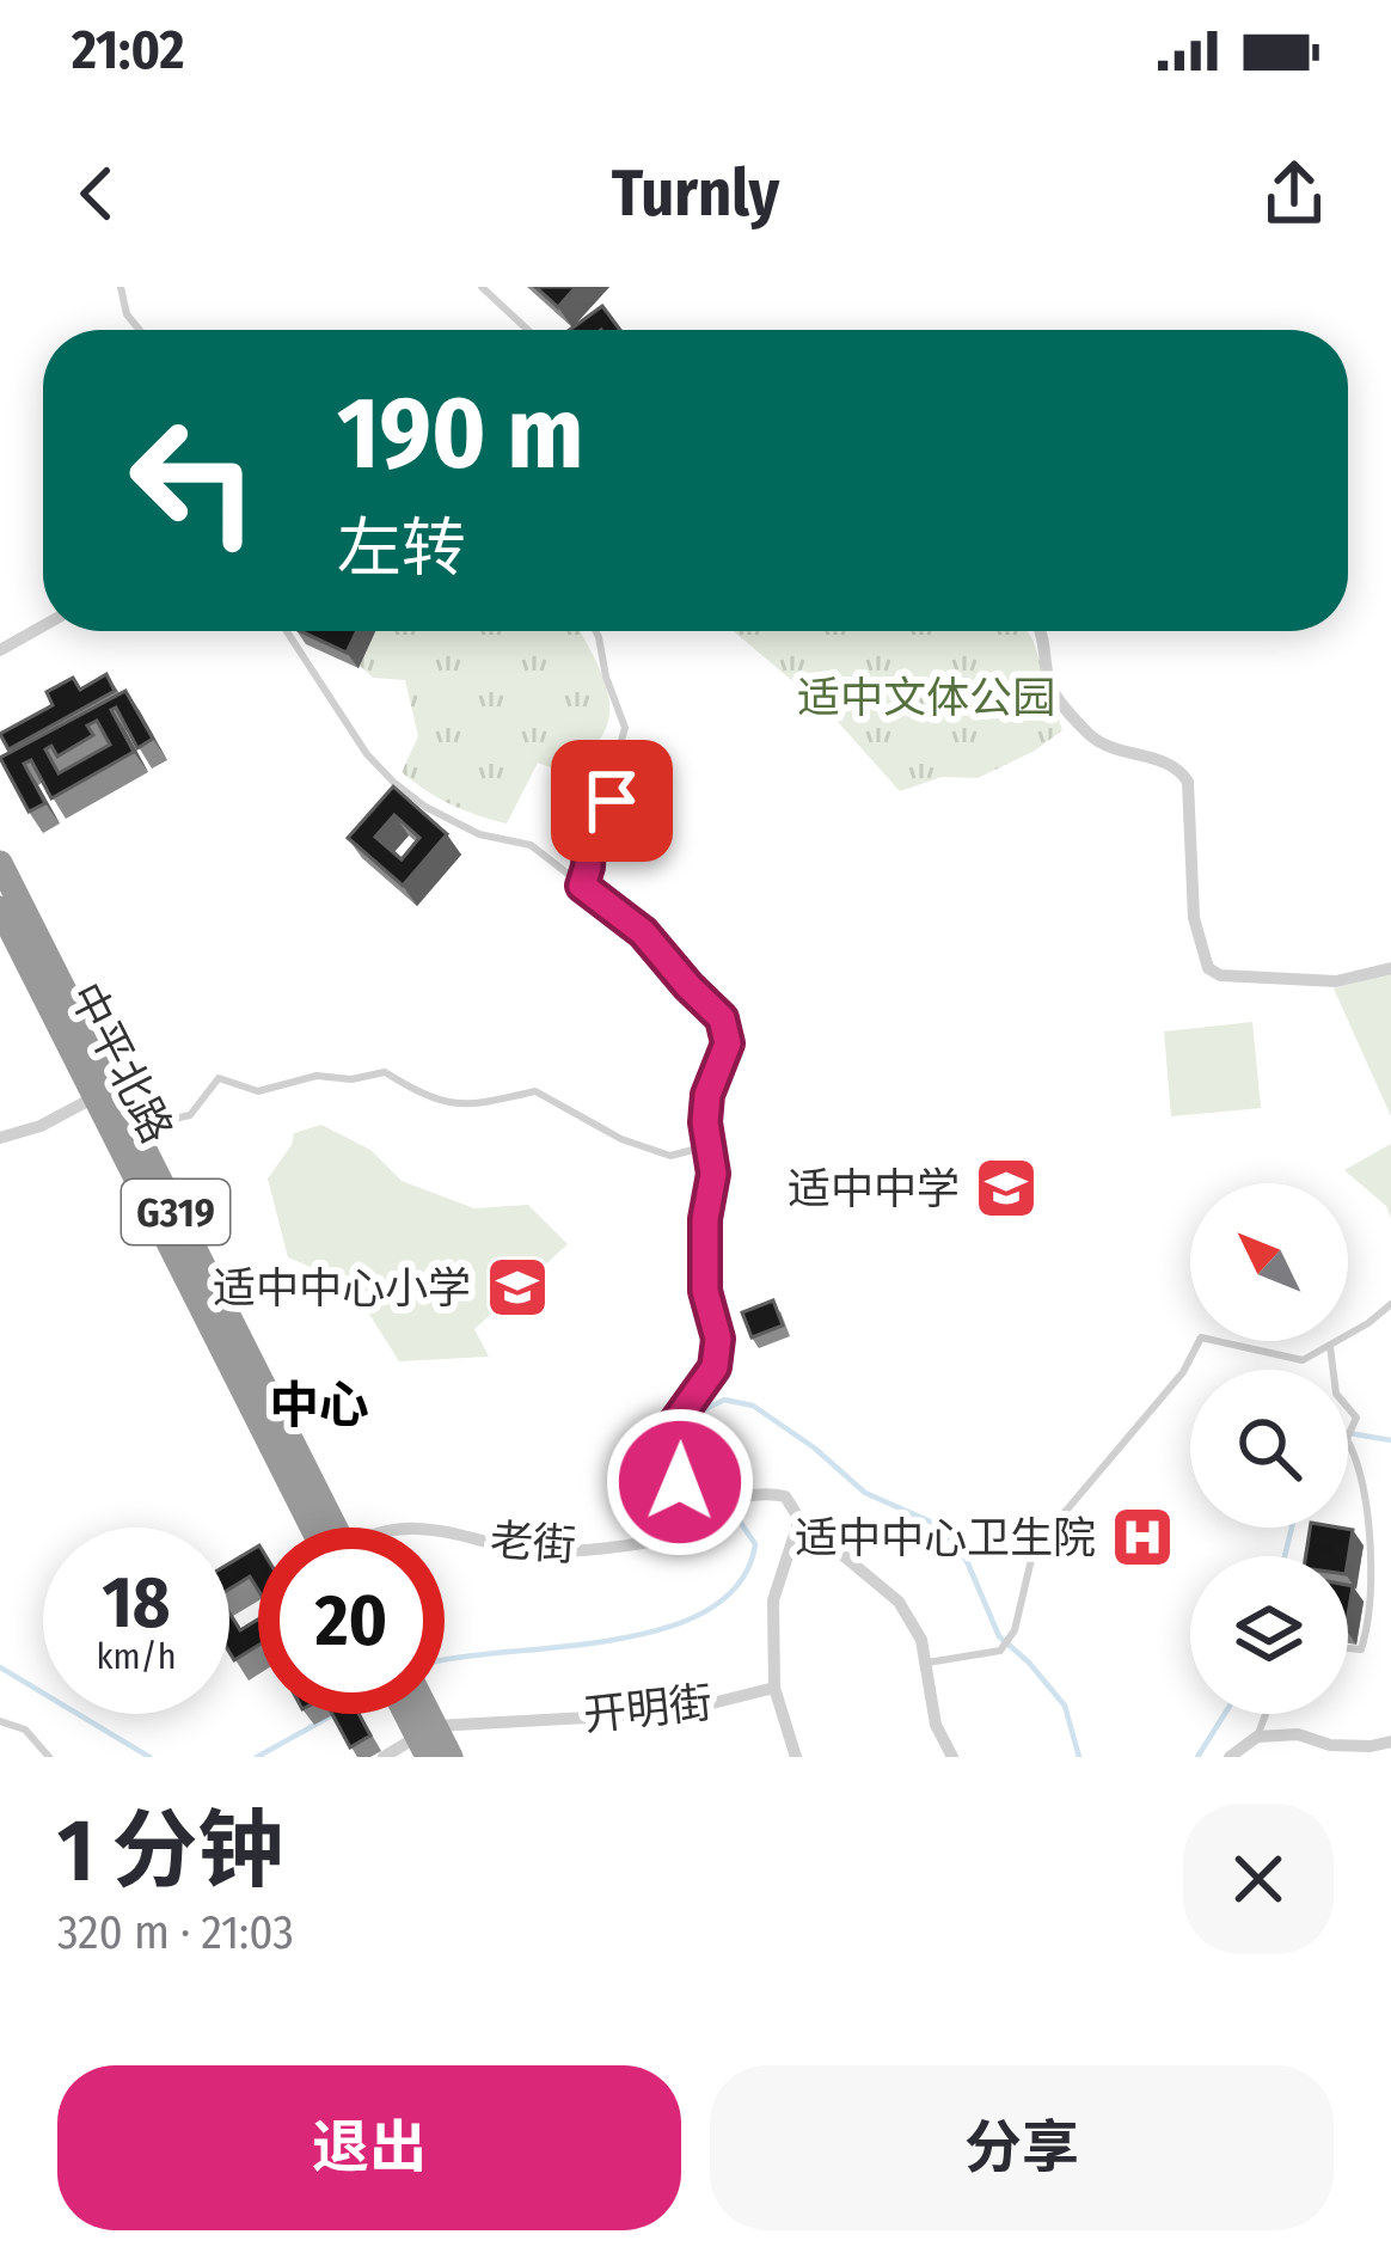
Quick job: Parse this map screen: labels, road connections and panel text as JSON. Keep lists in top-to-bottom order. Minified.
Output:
{"streets":{"highway":["中平北路","G319"],"street":["老街","开明街"]},"districts":["中心"],"parks":["适中文体公园"],"places":{"school or university":["适中中学","适中中心小学"],"hospital":["适中中心卫生院"]},"north":"top left","page":{"status":"21:02","header":"Turnly","turn":["190 m","左转"],"speed":"18 km/h","limit":"20","heading":["1 分钟","320 m · 21:03"],"buttons":["退出","分享"]}}
